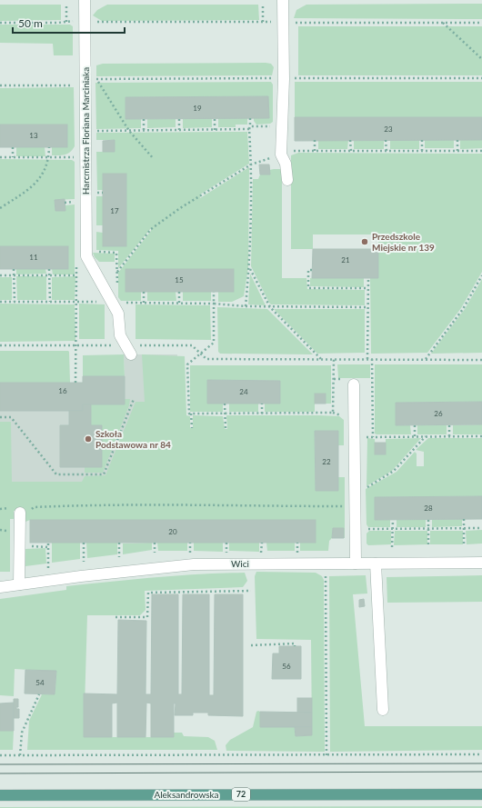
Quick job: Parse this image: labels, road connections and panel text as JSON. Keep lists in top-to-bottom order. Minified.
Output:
{"streets":{"main road":["Aleksandrowska","72"],"street":["Harcmistrza Floriana Marciniaka","Wici"]},"places":["Przedszkole Miejskie nr 139","Szkoła Podstawowa nr 84"],"house_numbers":["19","23","13","17","11","21","15","16","24","26","22","28","20","56","54"],"scale_bar":"50 m"}
